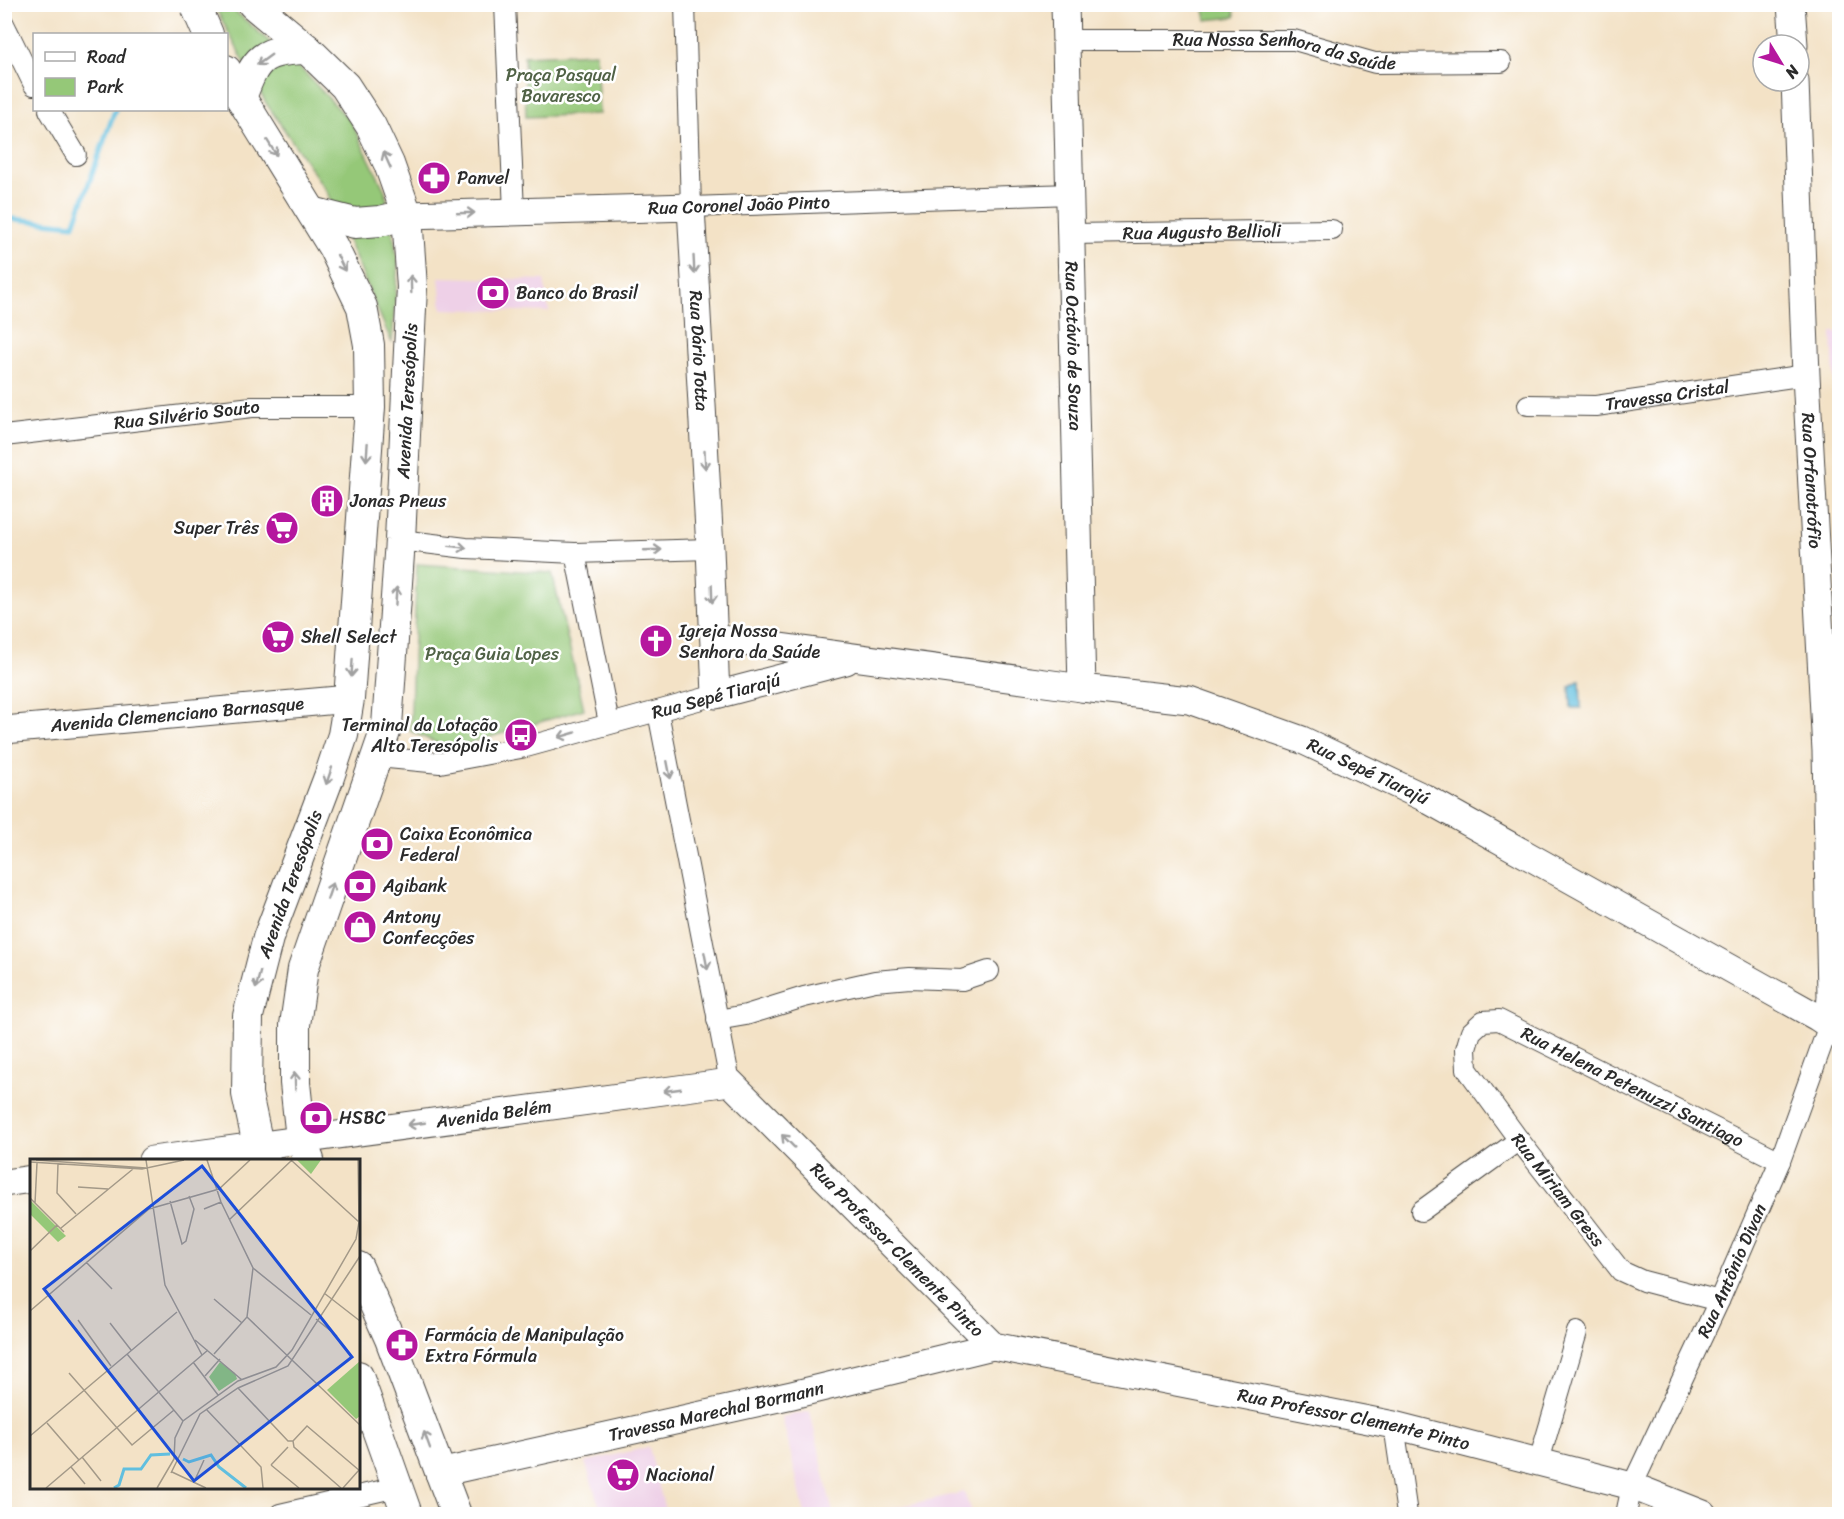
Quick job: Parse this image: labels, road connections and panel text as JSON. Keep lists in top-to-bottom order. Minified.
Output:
{"streets":{"main road":["Avenida Teresópolis"],"street":["Rua Nossa Senhora da Saúde","Rua Coronel João Pinto","Rua Augusto Bellioli","Rua Octávio de Souza","Rua Dário Totta","Travessa Cristal","Rua Silvério Souto","Rua Orfanotrófio","Rua Sepé Tiarajú","Avenida Clemenciano Barnasque","Rua Helena Petenuzzi Santiago","Avenida Belém","Rua Miriam Gress","Rua Professor Clemente Pinto","Rua Antônio Divan","Travessa Marechal Bormann"]},"crossings":[["Rua Nossa Senhora da Saúde","Rua Octávio de Souza"],["Rua Coronel João Pinto","Rua Octávio de Souza"],["Rua Coronel João Pinto","Rua Dário Totta"],["Rua Coronel João Pinto","Avenida Teresópolis"],["Rua Augusto Bellioli","Rua Octávio de Souza"],["Rua Octávio de Souza","Rua Sepé Tiarajú"],["Rua Dário Totta","Rua Sepé Tiarajú"],["Travessa Cristal","Rua Orfanotrófio"],["Avenida Teresópolis","Rua Silvério Souto"],["Avenida Teresópolis","Avenida Clemenciano Barnasque"],["Avenida Teresópolis","Avenida Belém"],["Rua Orfanotrófio","Rua Sepé Tiarajú"],["Rua Orfanotrófio","Rua Antônio Divan"],["Rua Sepé Tiarajú","Rua Antônio Divan"],["Rua Helena Petenuzzi Santiago","Rua Miriam Gress"],["Rua Helena Petenuzzi Santiago","Rua Antônio Divan"],["Avenida Belém","Rua Professor Clemente Pinto"],["Rua Miriam Gress","Rua Antônio Divan"],["Rua Professor Clemente Pinto","Rua Antônio Divan"],["Rua Professor Clemente Pinto","Travessa Marechal Bormann"]],"one_way":["Rua Dário Totta","Avenida Belém"],"parks":["Praça Pasqual Bavaresco","Praça Guia Lopes"],"places":{"pharmacy":["Panvel","Farmácia de Manipulação Extra Fórmula"],"bank":["Banco do Brasil","Caixa Econômica Federal","Agibank","HSBC"],"building":["Jonas Pneus"],"supermarket":["Super Três","Shell Select","Nacional"],"church":["Igreja Nossa Senhora da Saúde"],"bus stop":["Terminal da Lotação Alto Teresópolis"],"shop":["Antony Confecções"]},"legend":["Road","Park"],"north":"bottom right"}
